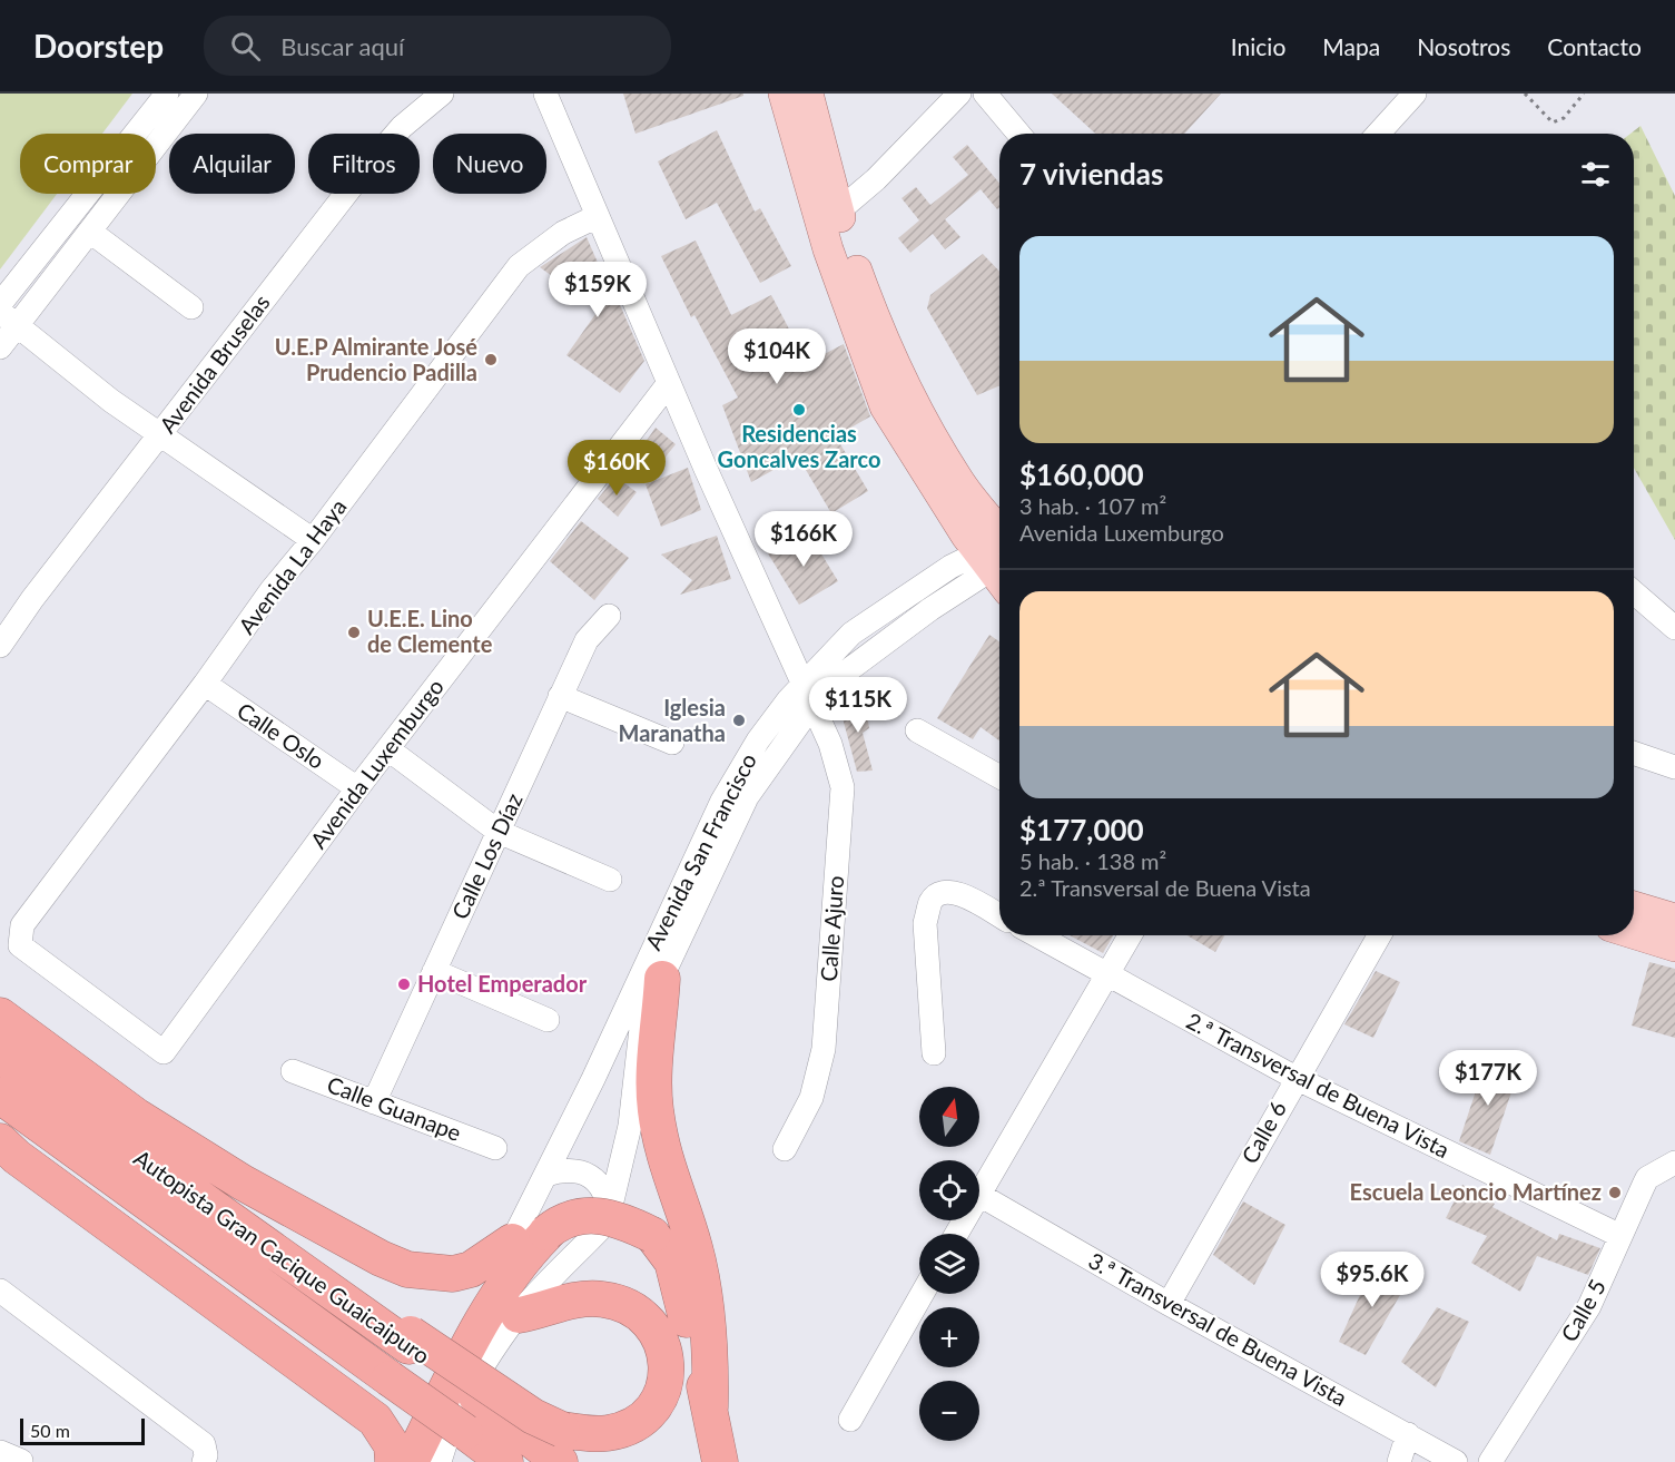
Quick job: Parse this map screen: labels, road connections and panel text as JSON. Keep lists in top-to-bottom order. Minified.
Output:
{"streets":{"highway":["Autopista Gran Cacique Guaicaipuro"],"street":["Avenida Bruselas","Avenida La Haya","Calle Oslo","Avenida Luxemburgo","Avenida San Francisco","Calle Los Díaz","Calle Ajuro","2.ª Transversal de Buena Vista","Calle Guanape","Calle 6","Calle 5","3.ª Transversal de Buena Vista"]},"crossings":[["Avenida La Haya","Calle Oslo"],["Avenida La Haya","Avenida Luxemburgo"],["Avenida La Haya","Calle Ajuro"],["Calle Oslo","Avenida Luxemburgo"],["Avenida Luxemburgo","Calle Ajuro"],["Avenida San Francisco","Calle Ajuro"],["Calle Los Díaz","Calle Guanape"],["2.ª Transversal de Buena Vista","Calle 6"],["2.ª Transversal de Buena Vista","Calle 5"],["Calle 6","3.ª Transversal de Buena Vista"]],"places":["U.E.P Almirante José Prudencio Padilla","Residencias Goncalves Zarco","U.E.E. Lino de Clemente","Iglesia Maranatha","Hotel Emperador","Escuela Leoncio Martínez"],"scale_bar":"50 m","north":"top","page":{"header":"Doorstep","search":"Buscar aquí","nav":["Inicio","Mapa","Nosotros","Contacto"],"chip":["Comprar","Alquilar","Filtros","Nuevo"],"heading":"7 viviendas","list":[{"name":"$160,000","note":"3 hab. · 107 m² · Avenida Luxemburgo"},{"name":"$177,000","note":"5 hab. · 138 m² · 2.ª Transversal de Buena Vista"}],"price":["$159K","$104K","$160K","$166K","$115K","$177K","$95.6K"],"map_buttons":["+","−"],"scale":"50 m"}}
